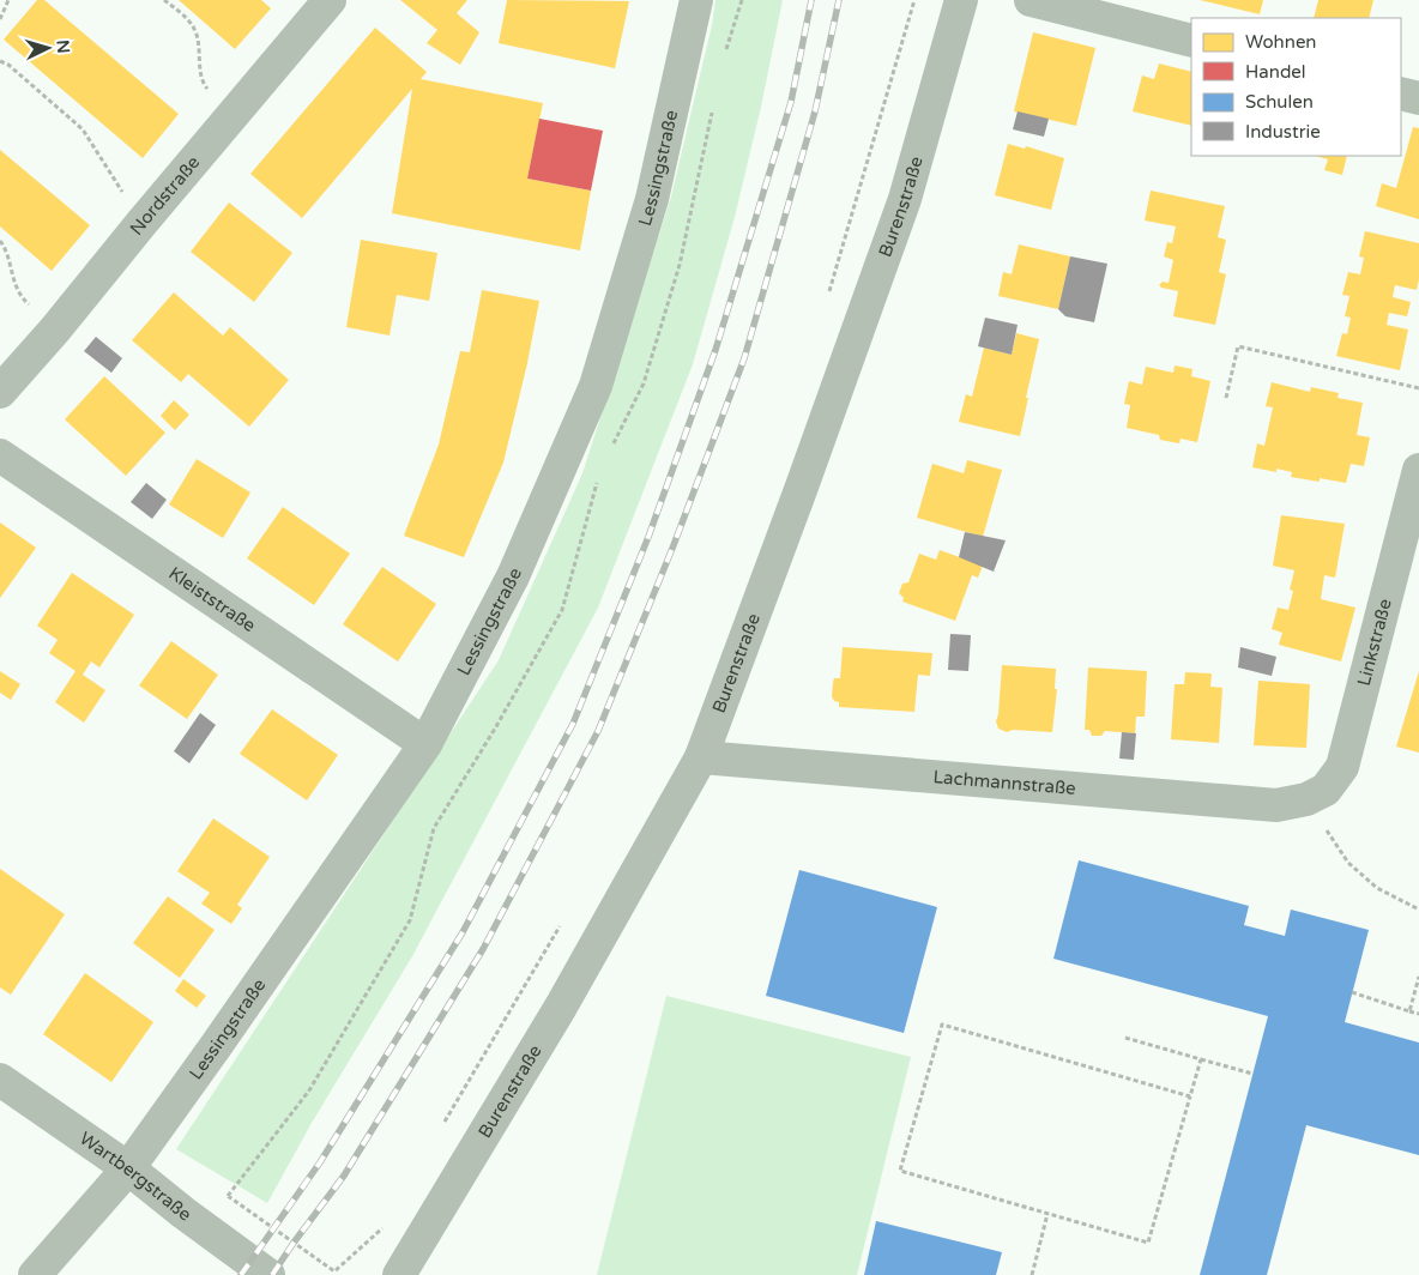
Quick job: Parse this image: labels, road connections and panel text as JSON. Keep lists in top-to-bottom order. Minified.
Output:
{"streets":{"street":["Lessingstraße","Nordstraße","Burenstraße","Kleiststraße","Linkstraße","Lachmannstraße","Wartbergstraße"]},"crossings":[["Lessingstraße","Kleiststraße"],["Lessingstraße","Wartbergstraße"],["Burenstraße","Lachmannstraße"],["Linkstraße","Lachmannstraße"]],"legend":["Wohnen","Handel","Schulen","Industrie"],"north":"right"}
